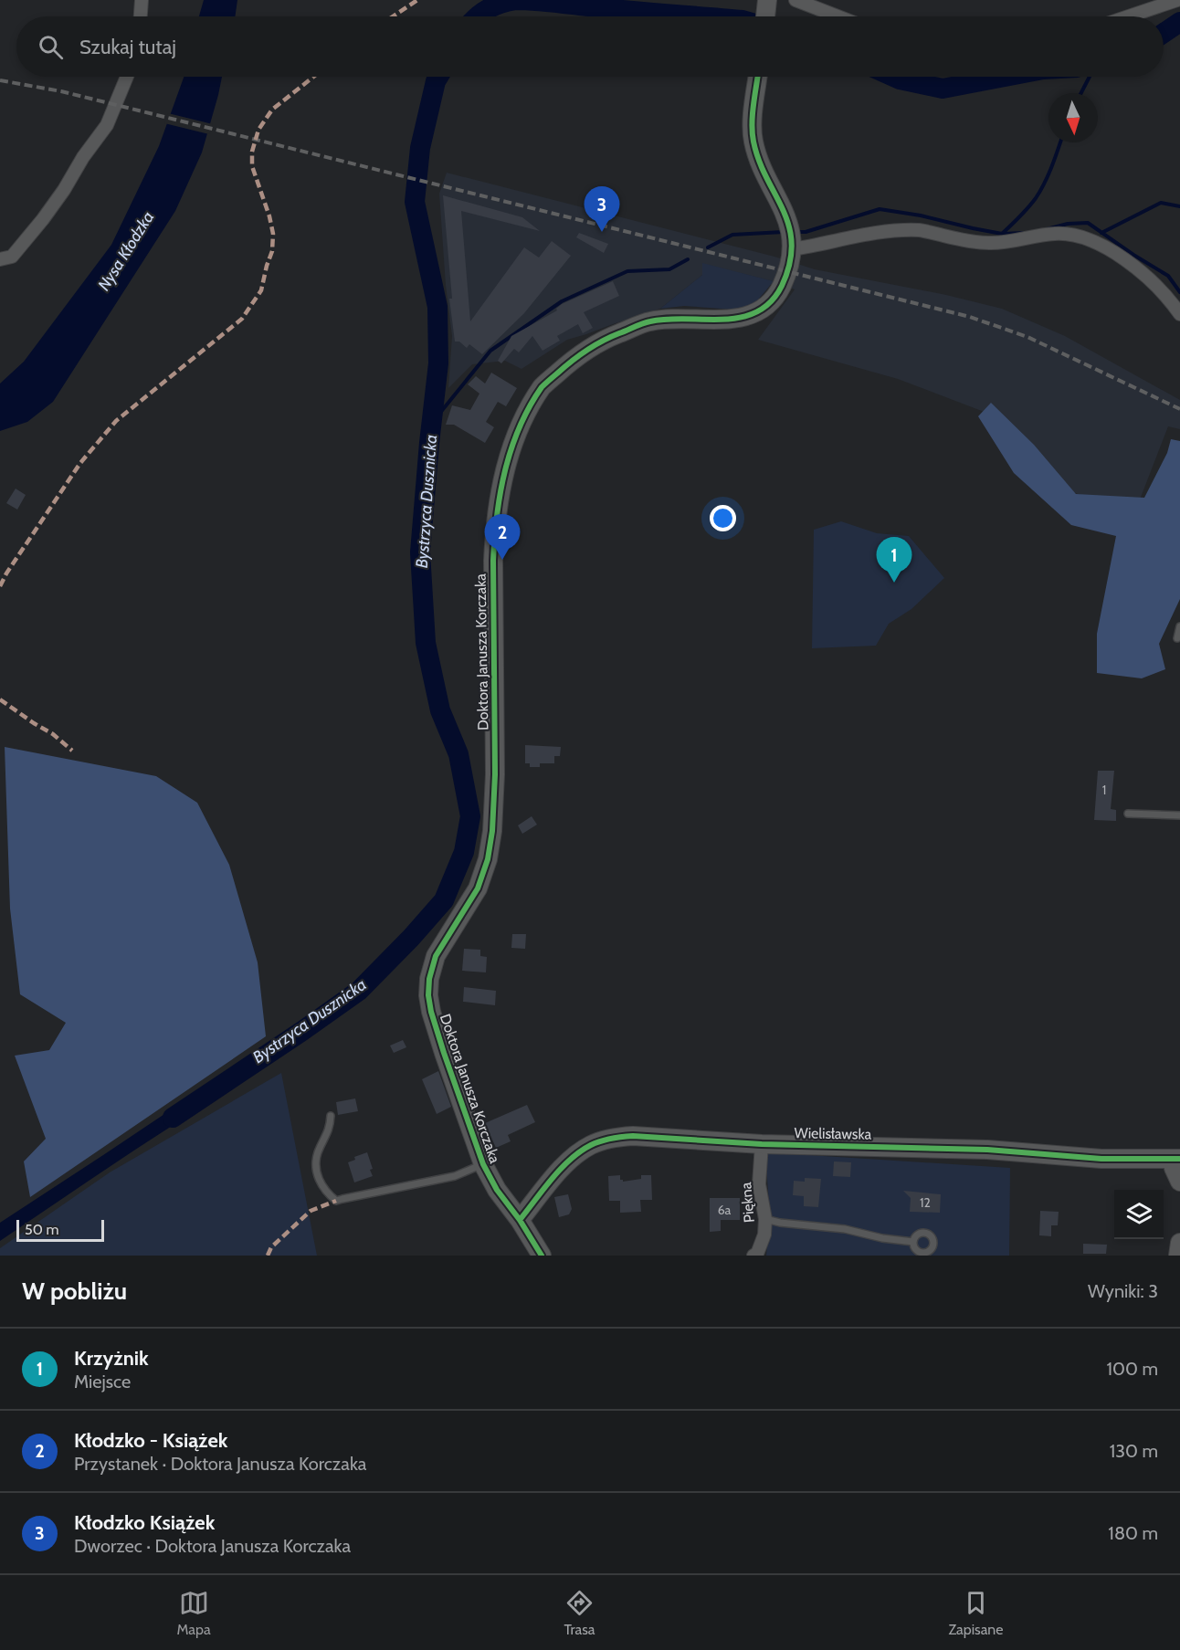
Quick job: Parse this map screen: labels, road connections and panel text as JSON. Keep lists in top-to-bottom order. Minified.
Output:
{"streets":{"street":["Doktora Janusza Korczaka","Wielisławska","Piękna"]},"crossings":[["Doktora Janusza Korczaka","Wielisławska"],["Wielisławska","Piękna"]],"water":["Nysa Kłodzka","Bystrzyca Dusznicka"],"house_numbers":["1","12","6a"],"scale_bar":"50 m","north":"bottom","page":{"search":"Szukaj tutaj","pins":["3","2","1"],"scale":"50 m","heading":["W pobliżu","Wyniki: 3"],"list":[{"mark":"1","name":"Krzyżnik","note":"Miejsce","value":"100 m"},{"mark":"2","name":"Kłodzko - Książek","note":"Przystanek · Doktora Janusza Korczaka","value":"130 m"},{"mark":"3","name":"Kłodzko Książek","note":"Dworzec · Doktora Janusza Korczaka","value":"180 m"}],"nav":["Mapa","Trasa","Zapisane"]}}
